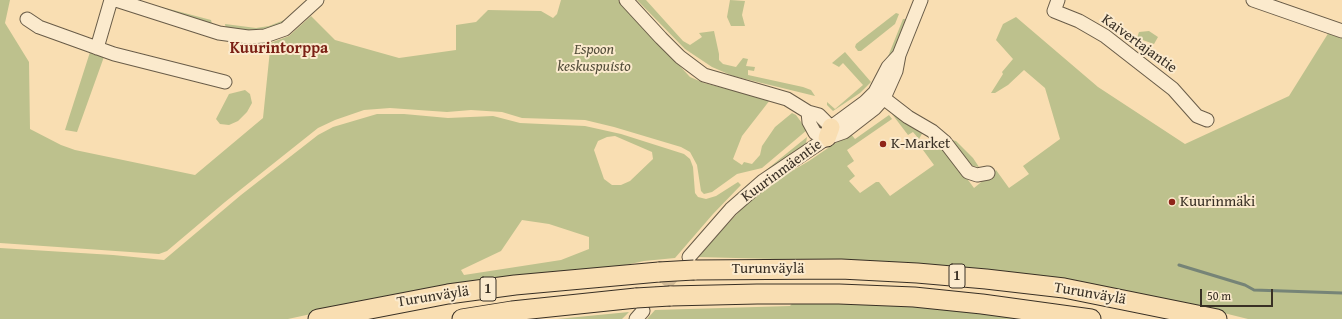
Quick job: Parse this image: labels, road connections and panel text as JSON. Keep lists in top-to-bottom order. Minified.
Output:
{"streets":{"highway":["Turunväylä","1"],"street":["Kaivertajantie","Kuurinmäentie"]},"crossings":[["Kuurinmäentie","Turunväylä"]],"districts":["Kuurintorppa"],"parks":["Espoon keskuspuisto"],"places":["K-Market","Kuurinmäki"],"scale_bar":"50 m"}
